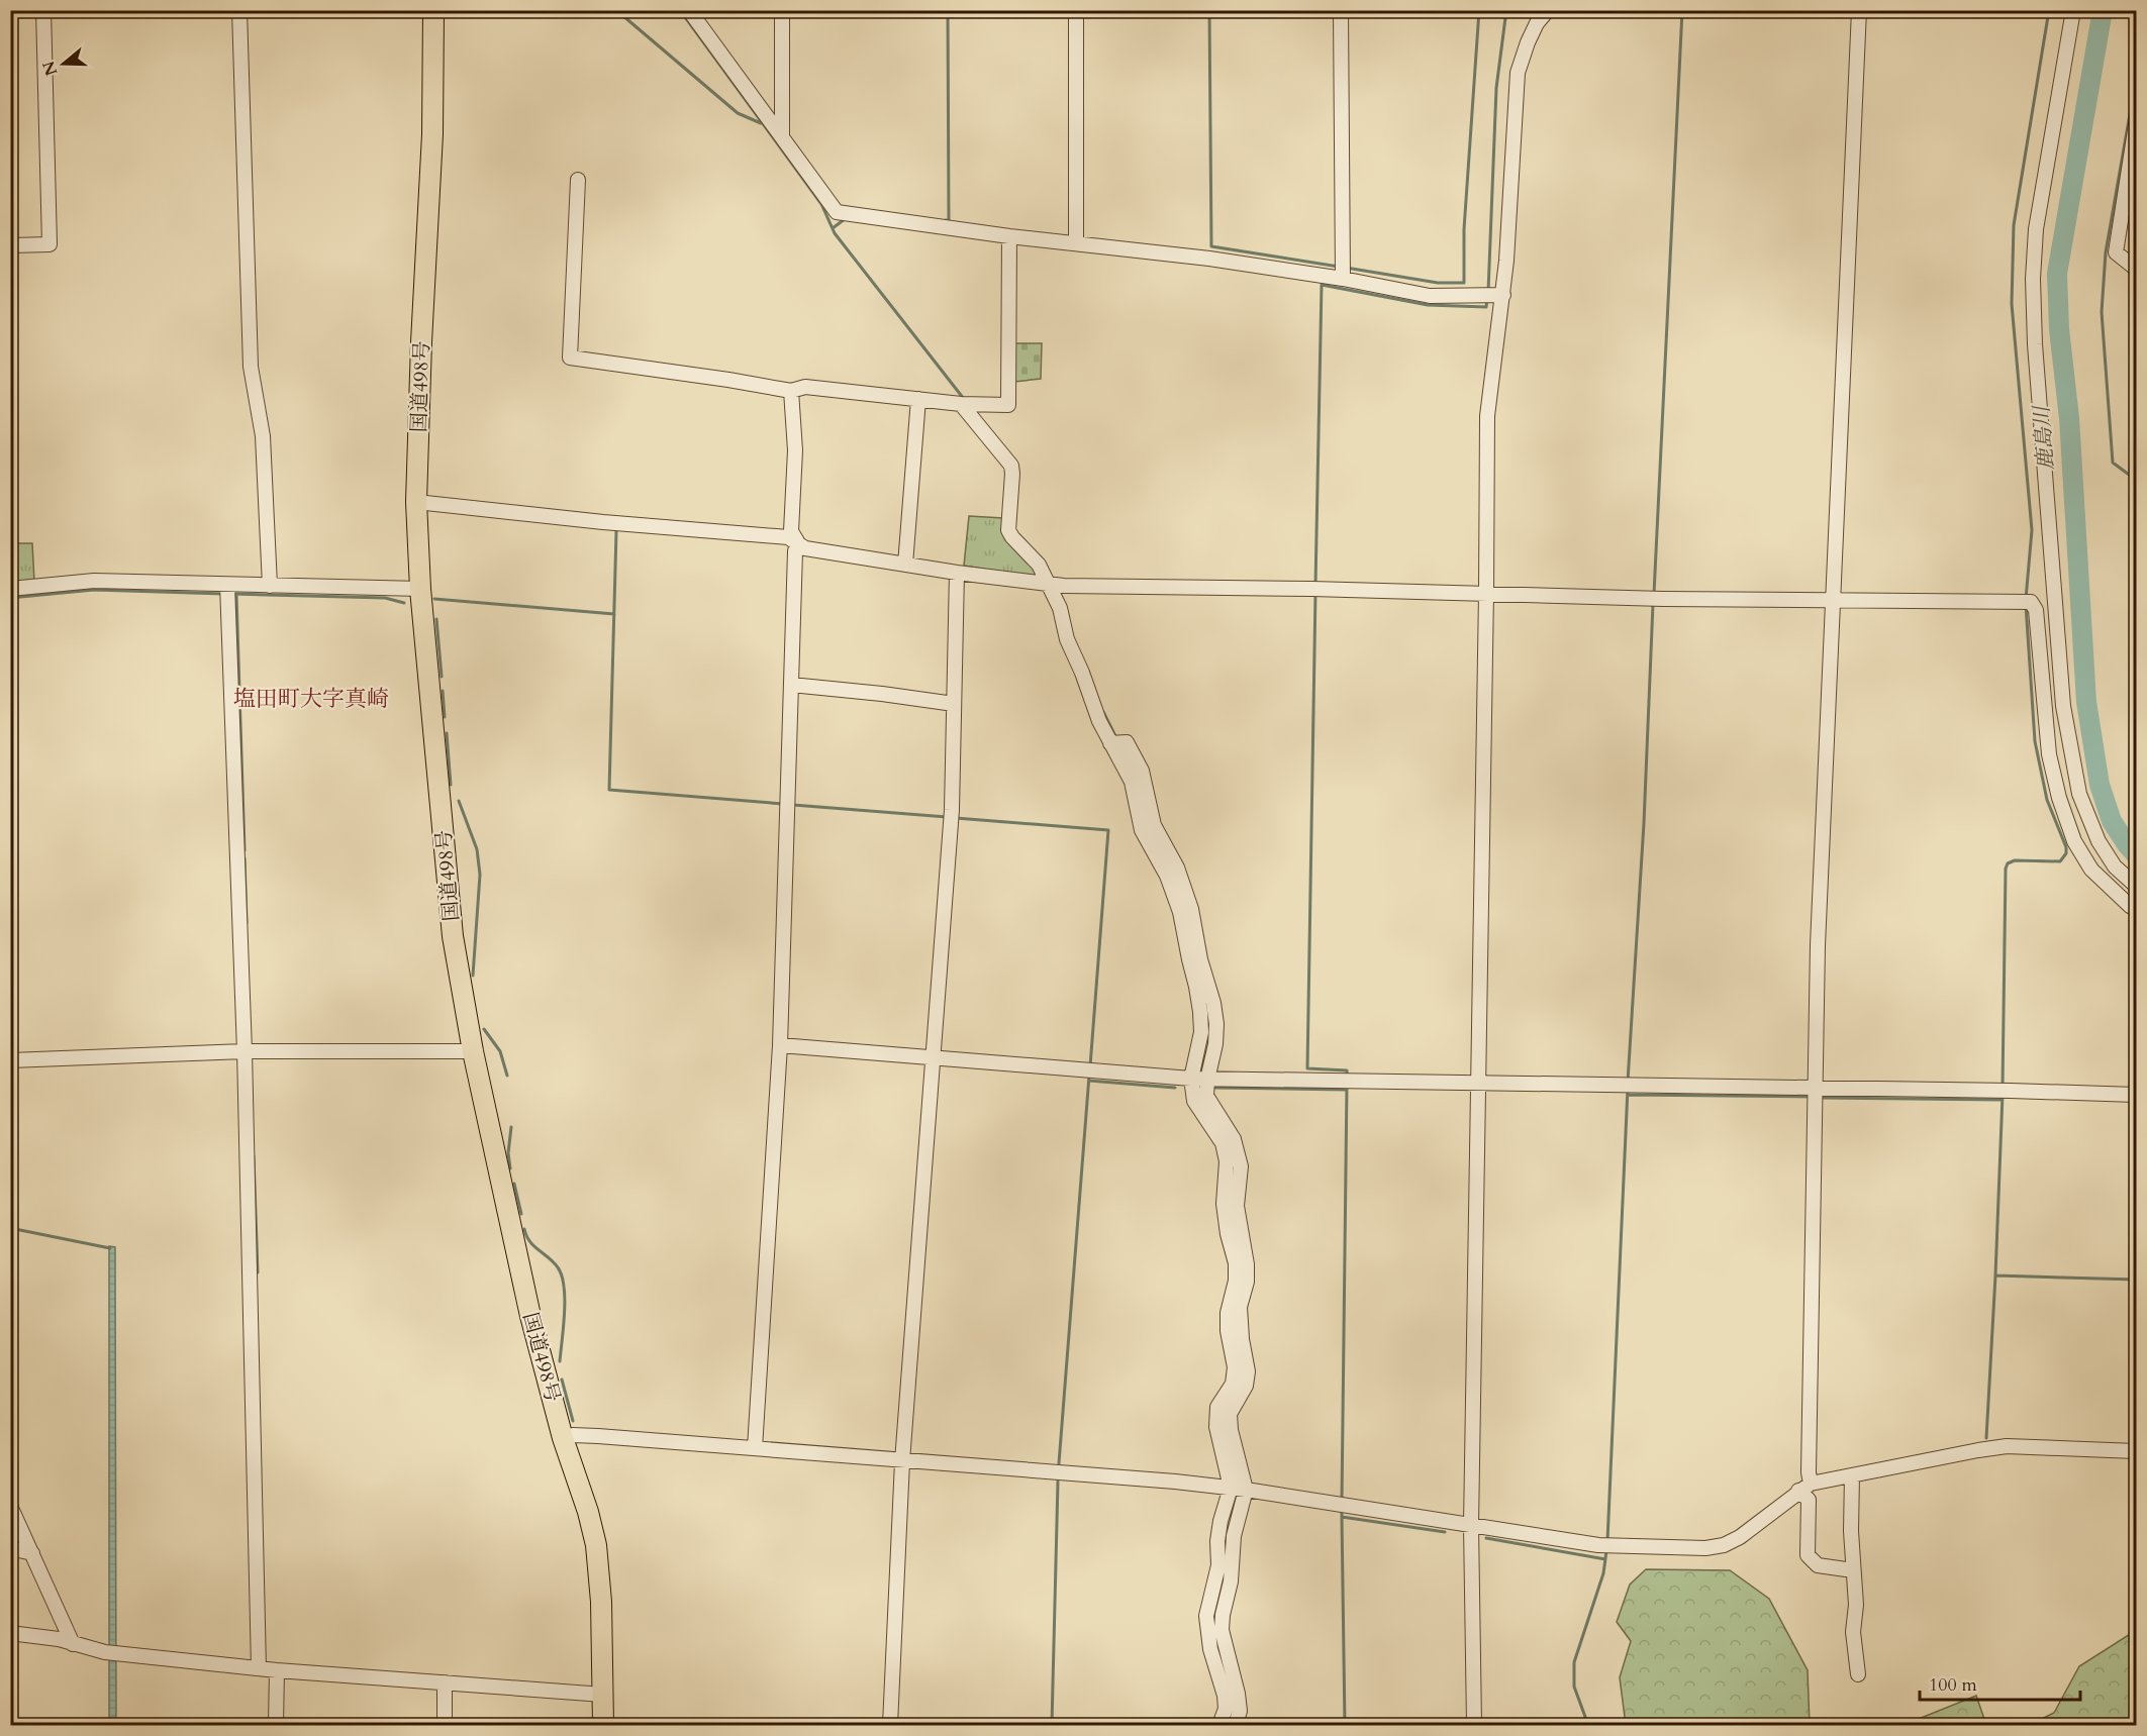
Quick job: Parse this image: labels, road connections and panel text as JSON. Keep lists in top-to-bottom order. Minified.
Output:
{"streets":{"highway":["国道498号"]},"districts":["塩田町大字真崎"],"water":["鹿島川"],"scale_bar":"100 m","north":"left"}
